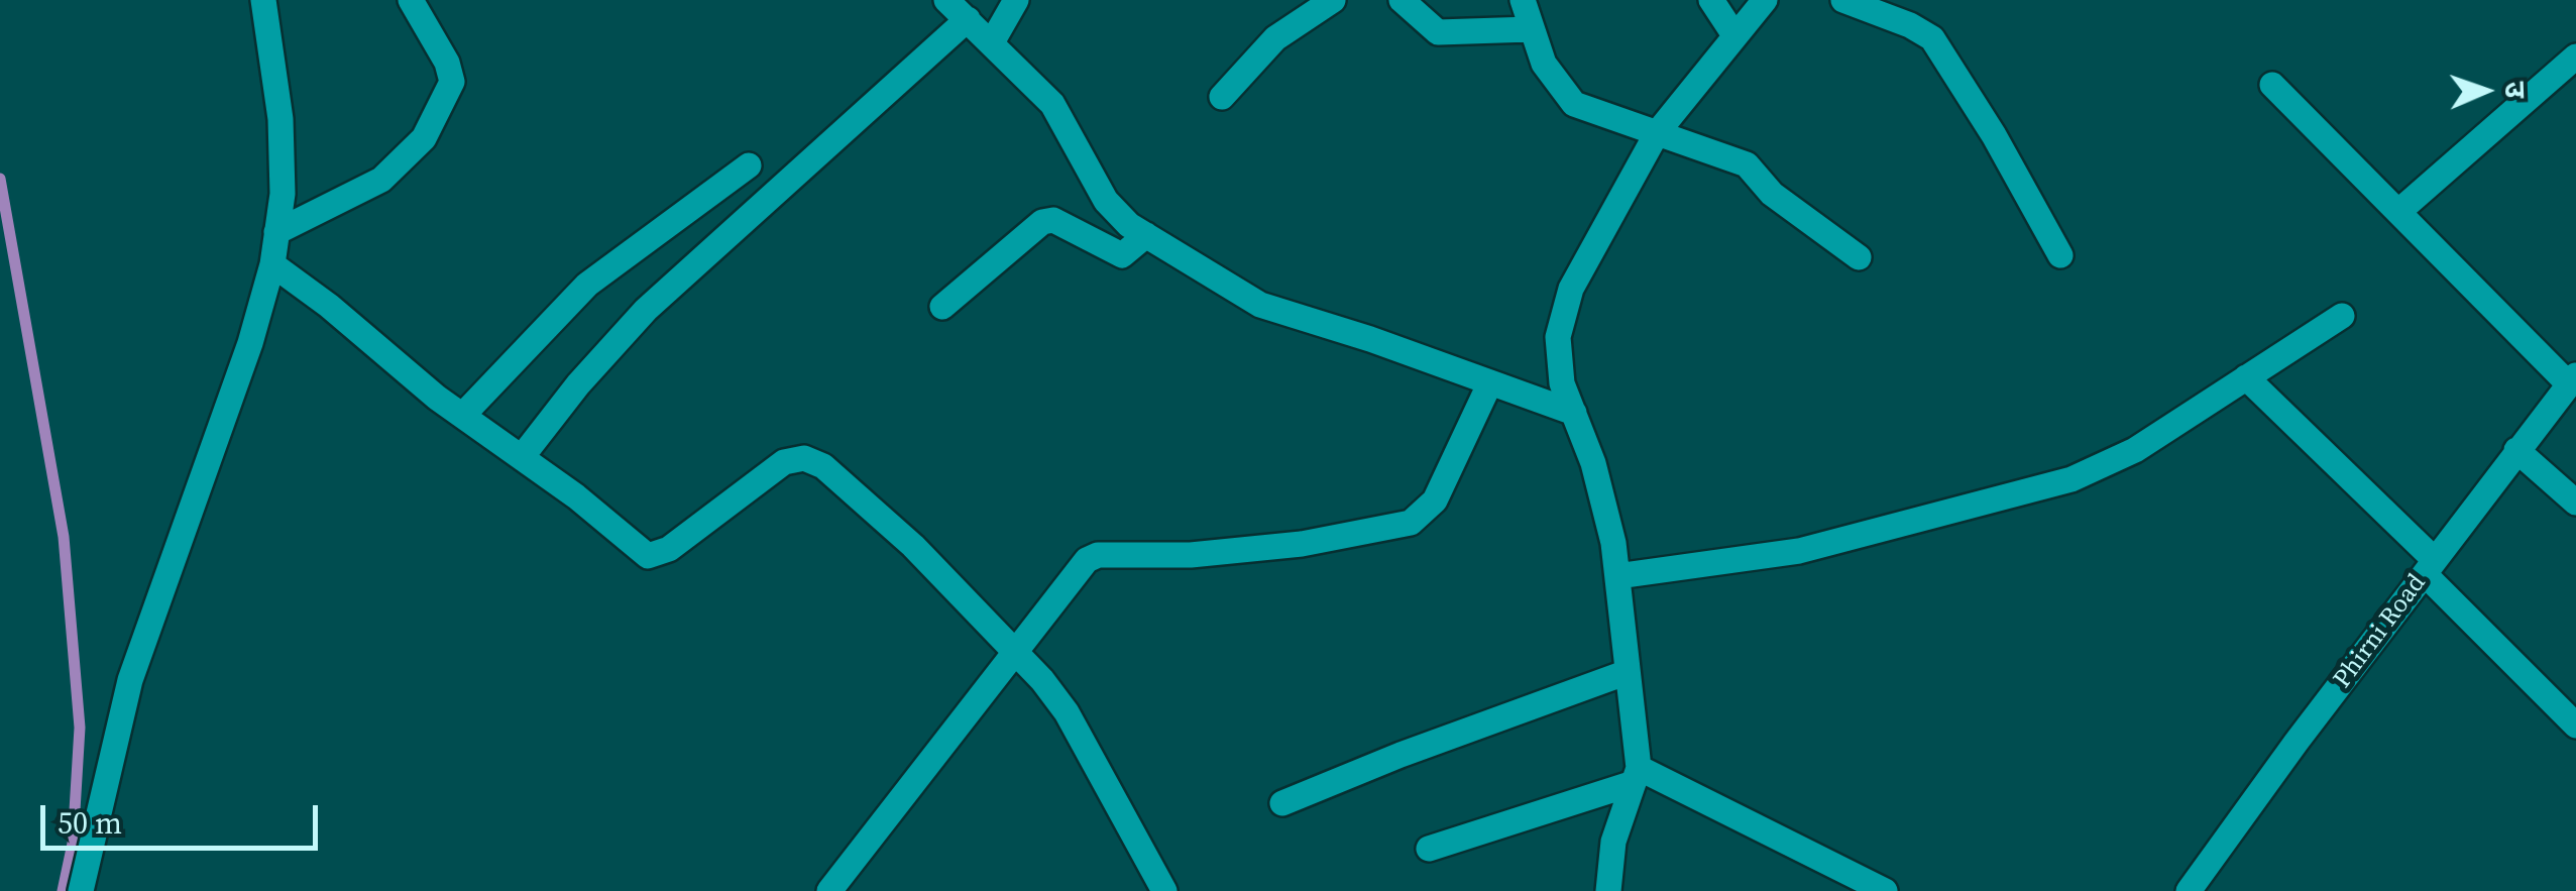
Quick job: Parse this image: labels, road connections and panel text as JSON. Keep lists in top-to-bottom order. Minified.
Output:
{"streets":{"street":["Phirni Road"]},"scale_bar":"50 m","north":"right"}
